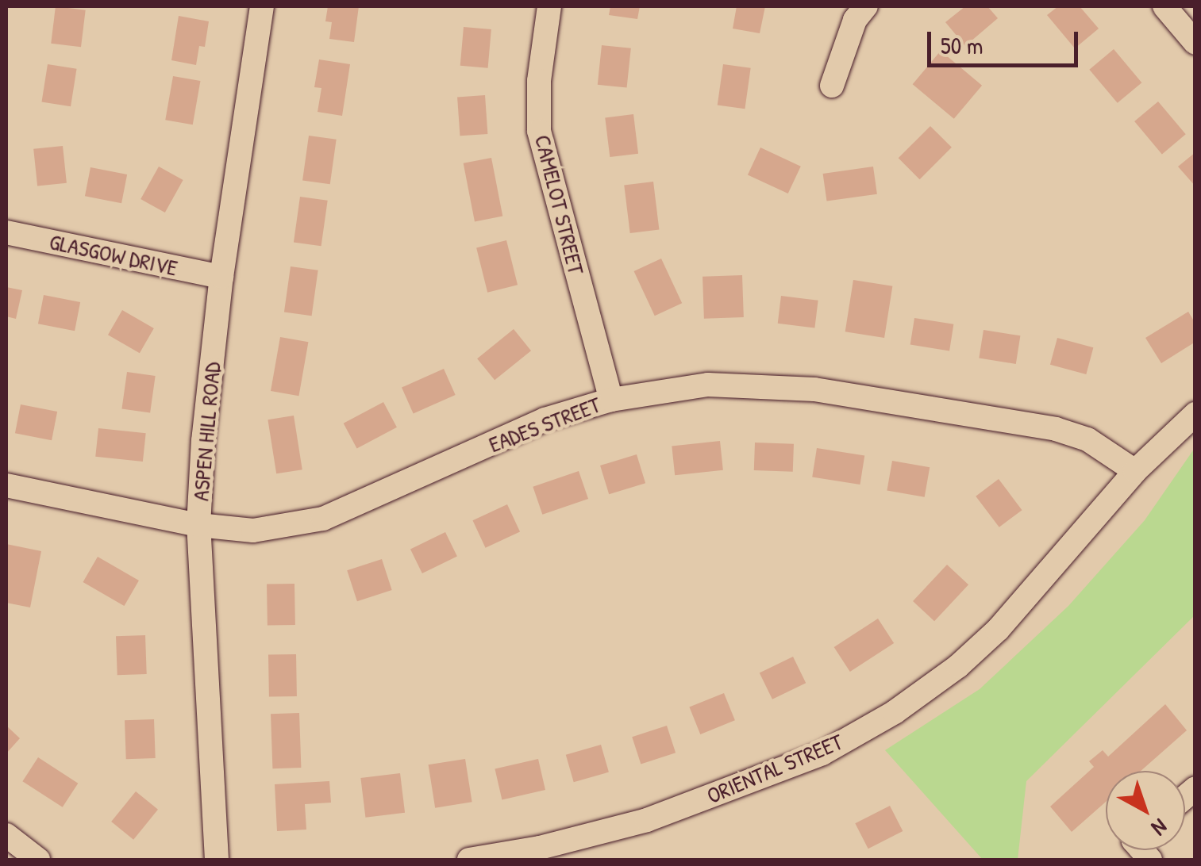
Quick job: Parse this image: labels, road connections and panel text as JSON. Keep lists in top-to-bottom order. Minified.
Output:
{"streets":{"street":["CAMELOT STREET","GLASGOW DRIVE","EADES STREET","ASPEN HILL ROAD","ORIENTAL STREET"]},"crossings":[["CAMELOT STREET","EADES STREET"],["GLASGOW DRIVE","ASPEN HILL ROAD"],["EADES STREET","ASPEN HILL ROAD"],["EADES STREET","ORIENTAL STREET"]],"scale_bar":"50 m","north":"bottom right"}
